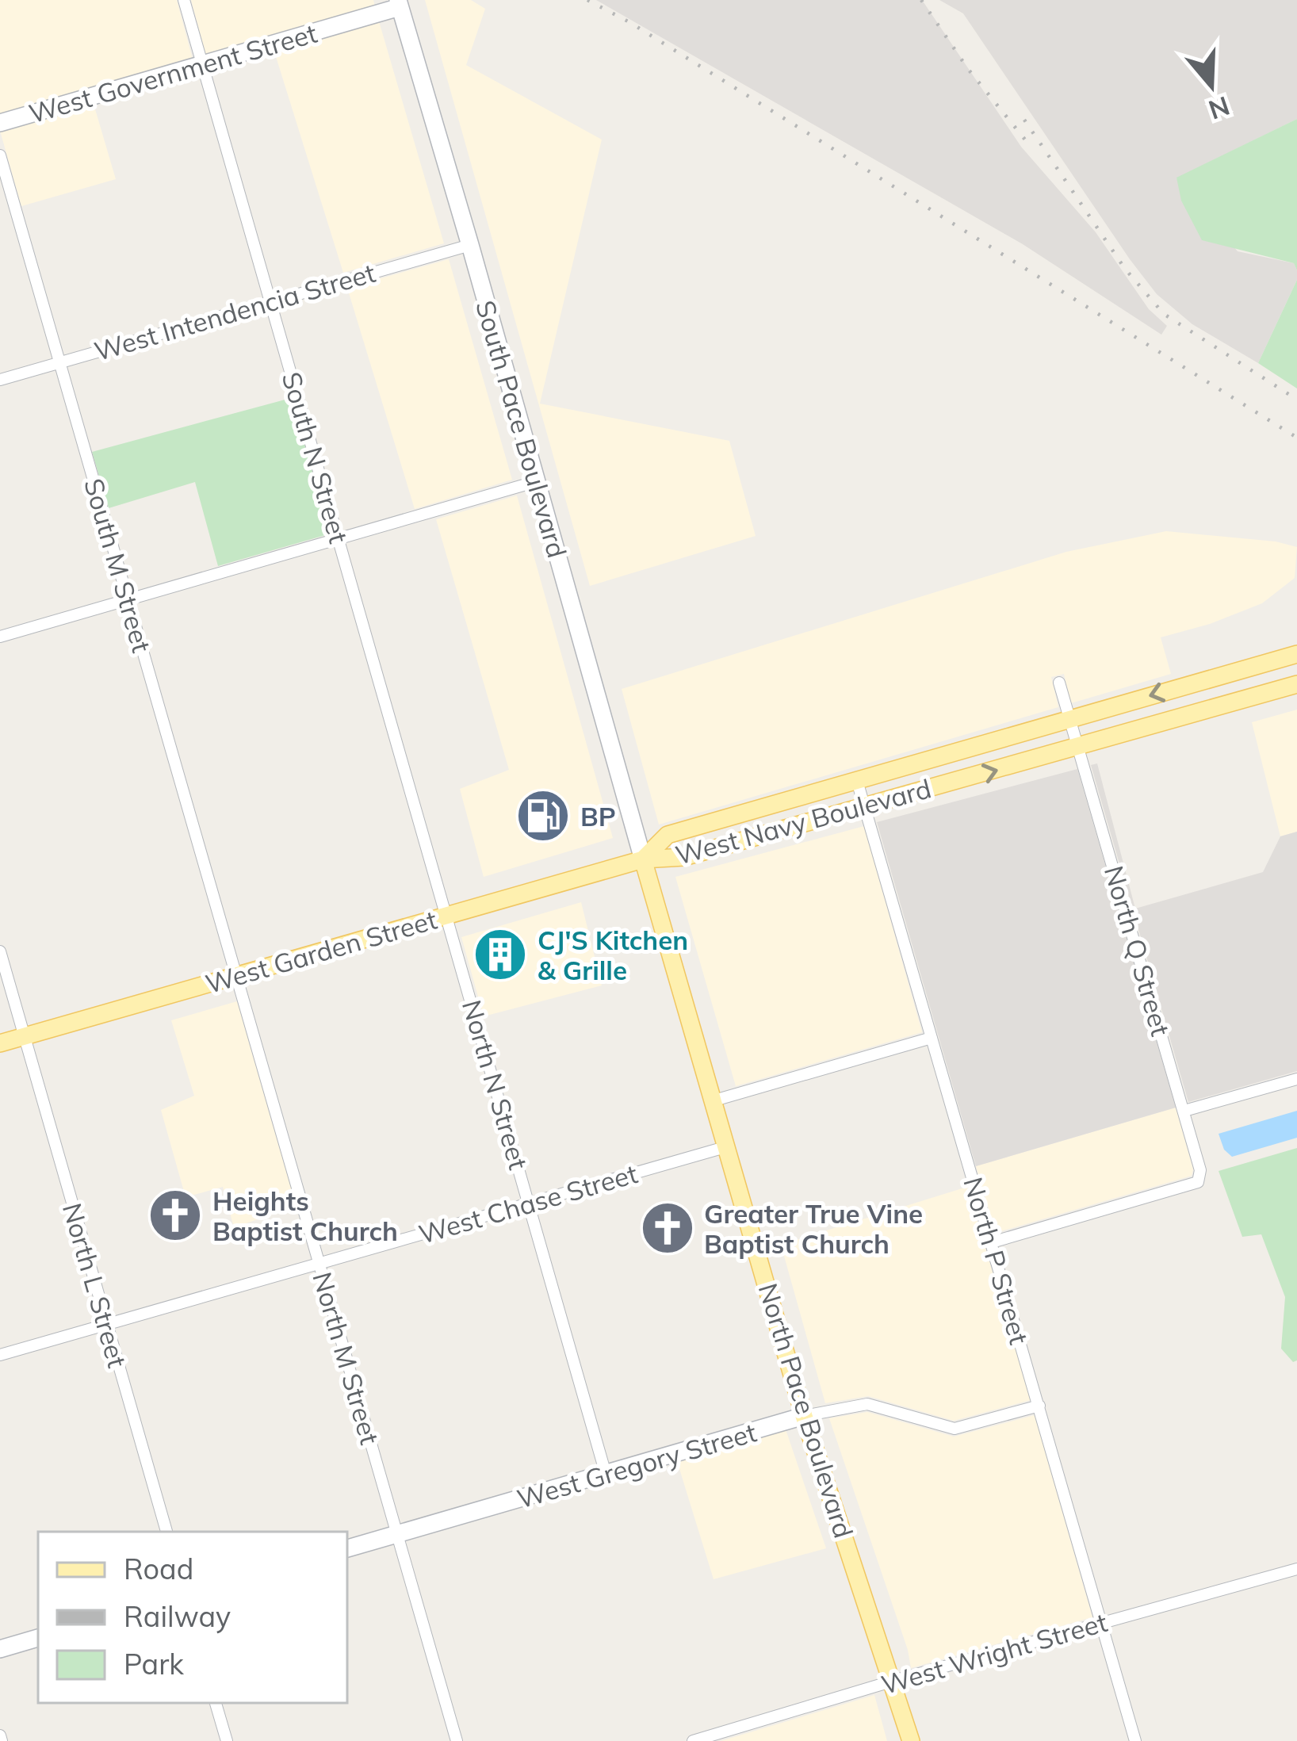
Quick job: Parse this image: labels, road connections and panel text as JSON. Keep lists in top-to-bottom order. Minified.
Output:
{"streets":{"main road":["West Navy Boulevard","West Garden Street","North Pace Boulevard"],"street":["West Government Street","West Intendencia Street","South Pace Boulevard","South N Street","South M Street","North Q Street","North N Street","West Chase Street","North P Street","North L Street","North M Street","West Gregory Street","West Wright Street"]},"crossings":[["West Government Street","South Pace Boulevard"],["West Government Street","South N Street"],["West Intendencia Street","South Pace Boulevard"],["West Intendencia Street","South N Street"],["West Intendencia Street","South M Street"],["South Pace Boulevard","West Navy Boulevard"],["South Pace Boulevard","West Garden Street"],["South Pace Boulevard","North Pace Boulevard"],["South N Street","West Garden Street"],["South N Street","North N Street"],["South M Street","West Garden Street"],["South M Street","North M Street"],["West Navy Boulevard","North Q Street"],["West Navy Boulevard","West Garden Street"],["West Navy Boulevard","North P Street"],["West Navy Boulevard","North Pace Boulevard"],["North Q Street","North P Street"],["West Garden Street","North N Street"],["West Garden Street","North L Street"],["West Garden Street","North M Street"],["West Garden Street","North Pace Boulevard"],["North N Street","West Chase Street"],["North N Street","West Gregory Street"],["West Chase Street","North L Street"],["West Chase Street","North M Street"],["West Chase Street","North Pace Boulevard"],["North P Street","West Gregory Street"],["North P Street","West Wright Street"],["North M Street","West Gregory Street"],["North Pace Boulevard","West Gregory Street"],["North Pace Boulevard","West Wright Street"]],"places":{"fuel station":["BP"],"building":["CJ'S Kitchen & Grille"],"church":["Heights Baptist Church","Greater True Vine Baptist Church"]},"legend":["Road","Railway","Park"],"north":"bottom"}
